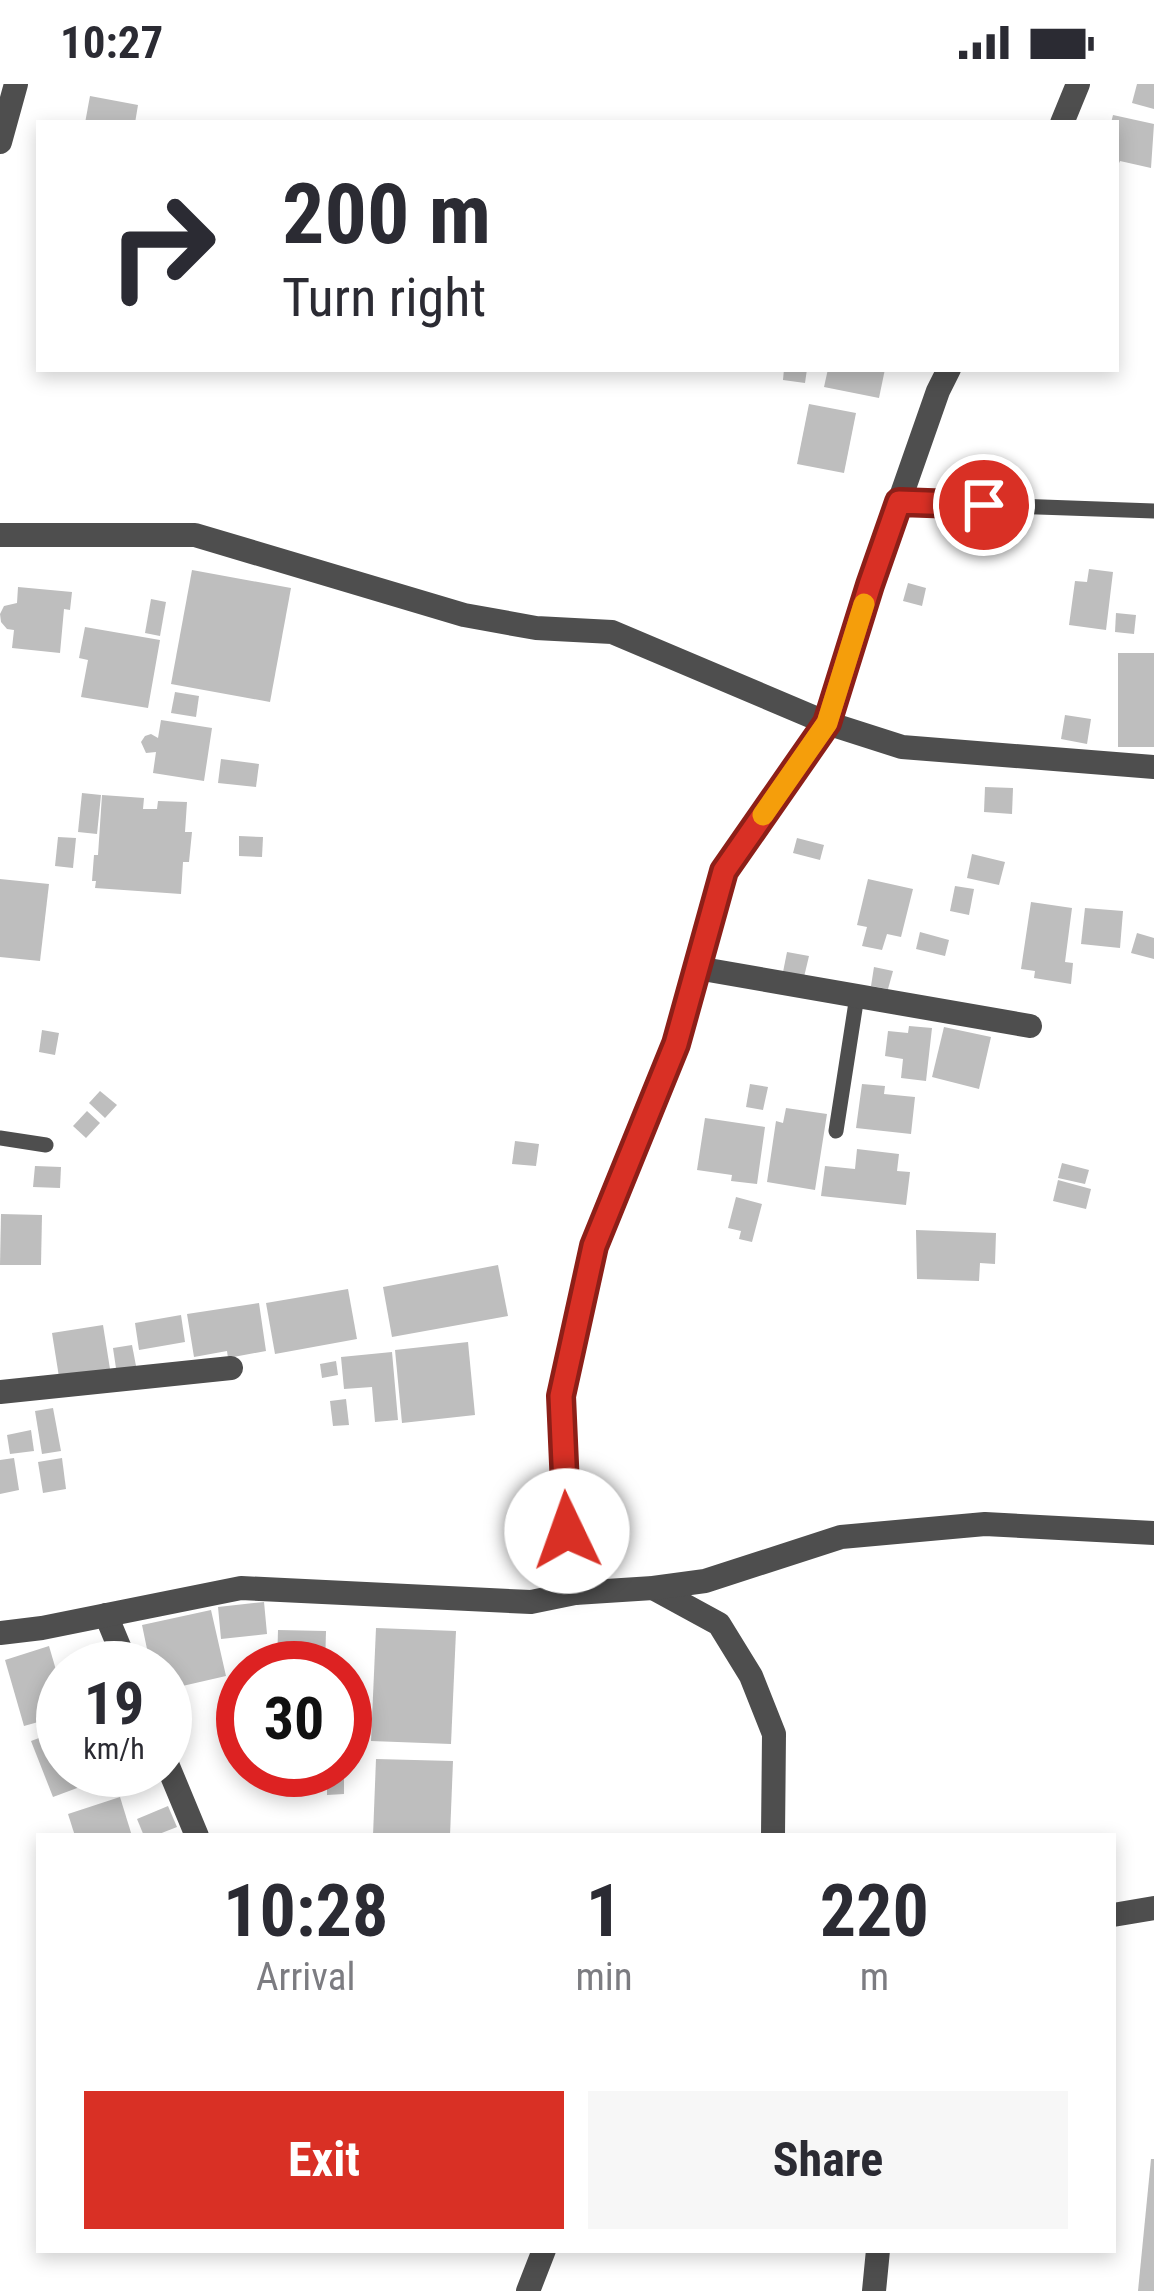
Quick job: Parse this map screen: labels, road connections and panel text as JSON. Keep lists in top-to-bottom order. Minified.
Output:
{"page":{"status":"10:27","turn":["200 m","Turn right"],"speed":"19 km/h","limit":"30","eta":["10:28","Arrival","1","min","220","m"],"buttons":["Exit","Share"]}}
